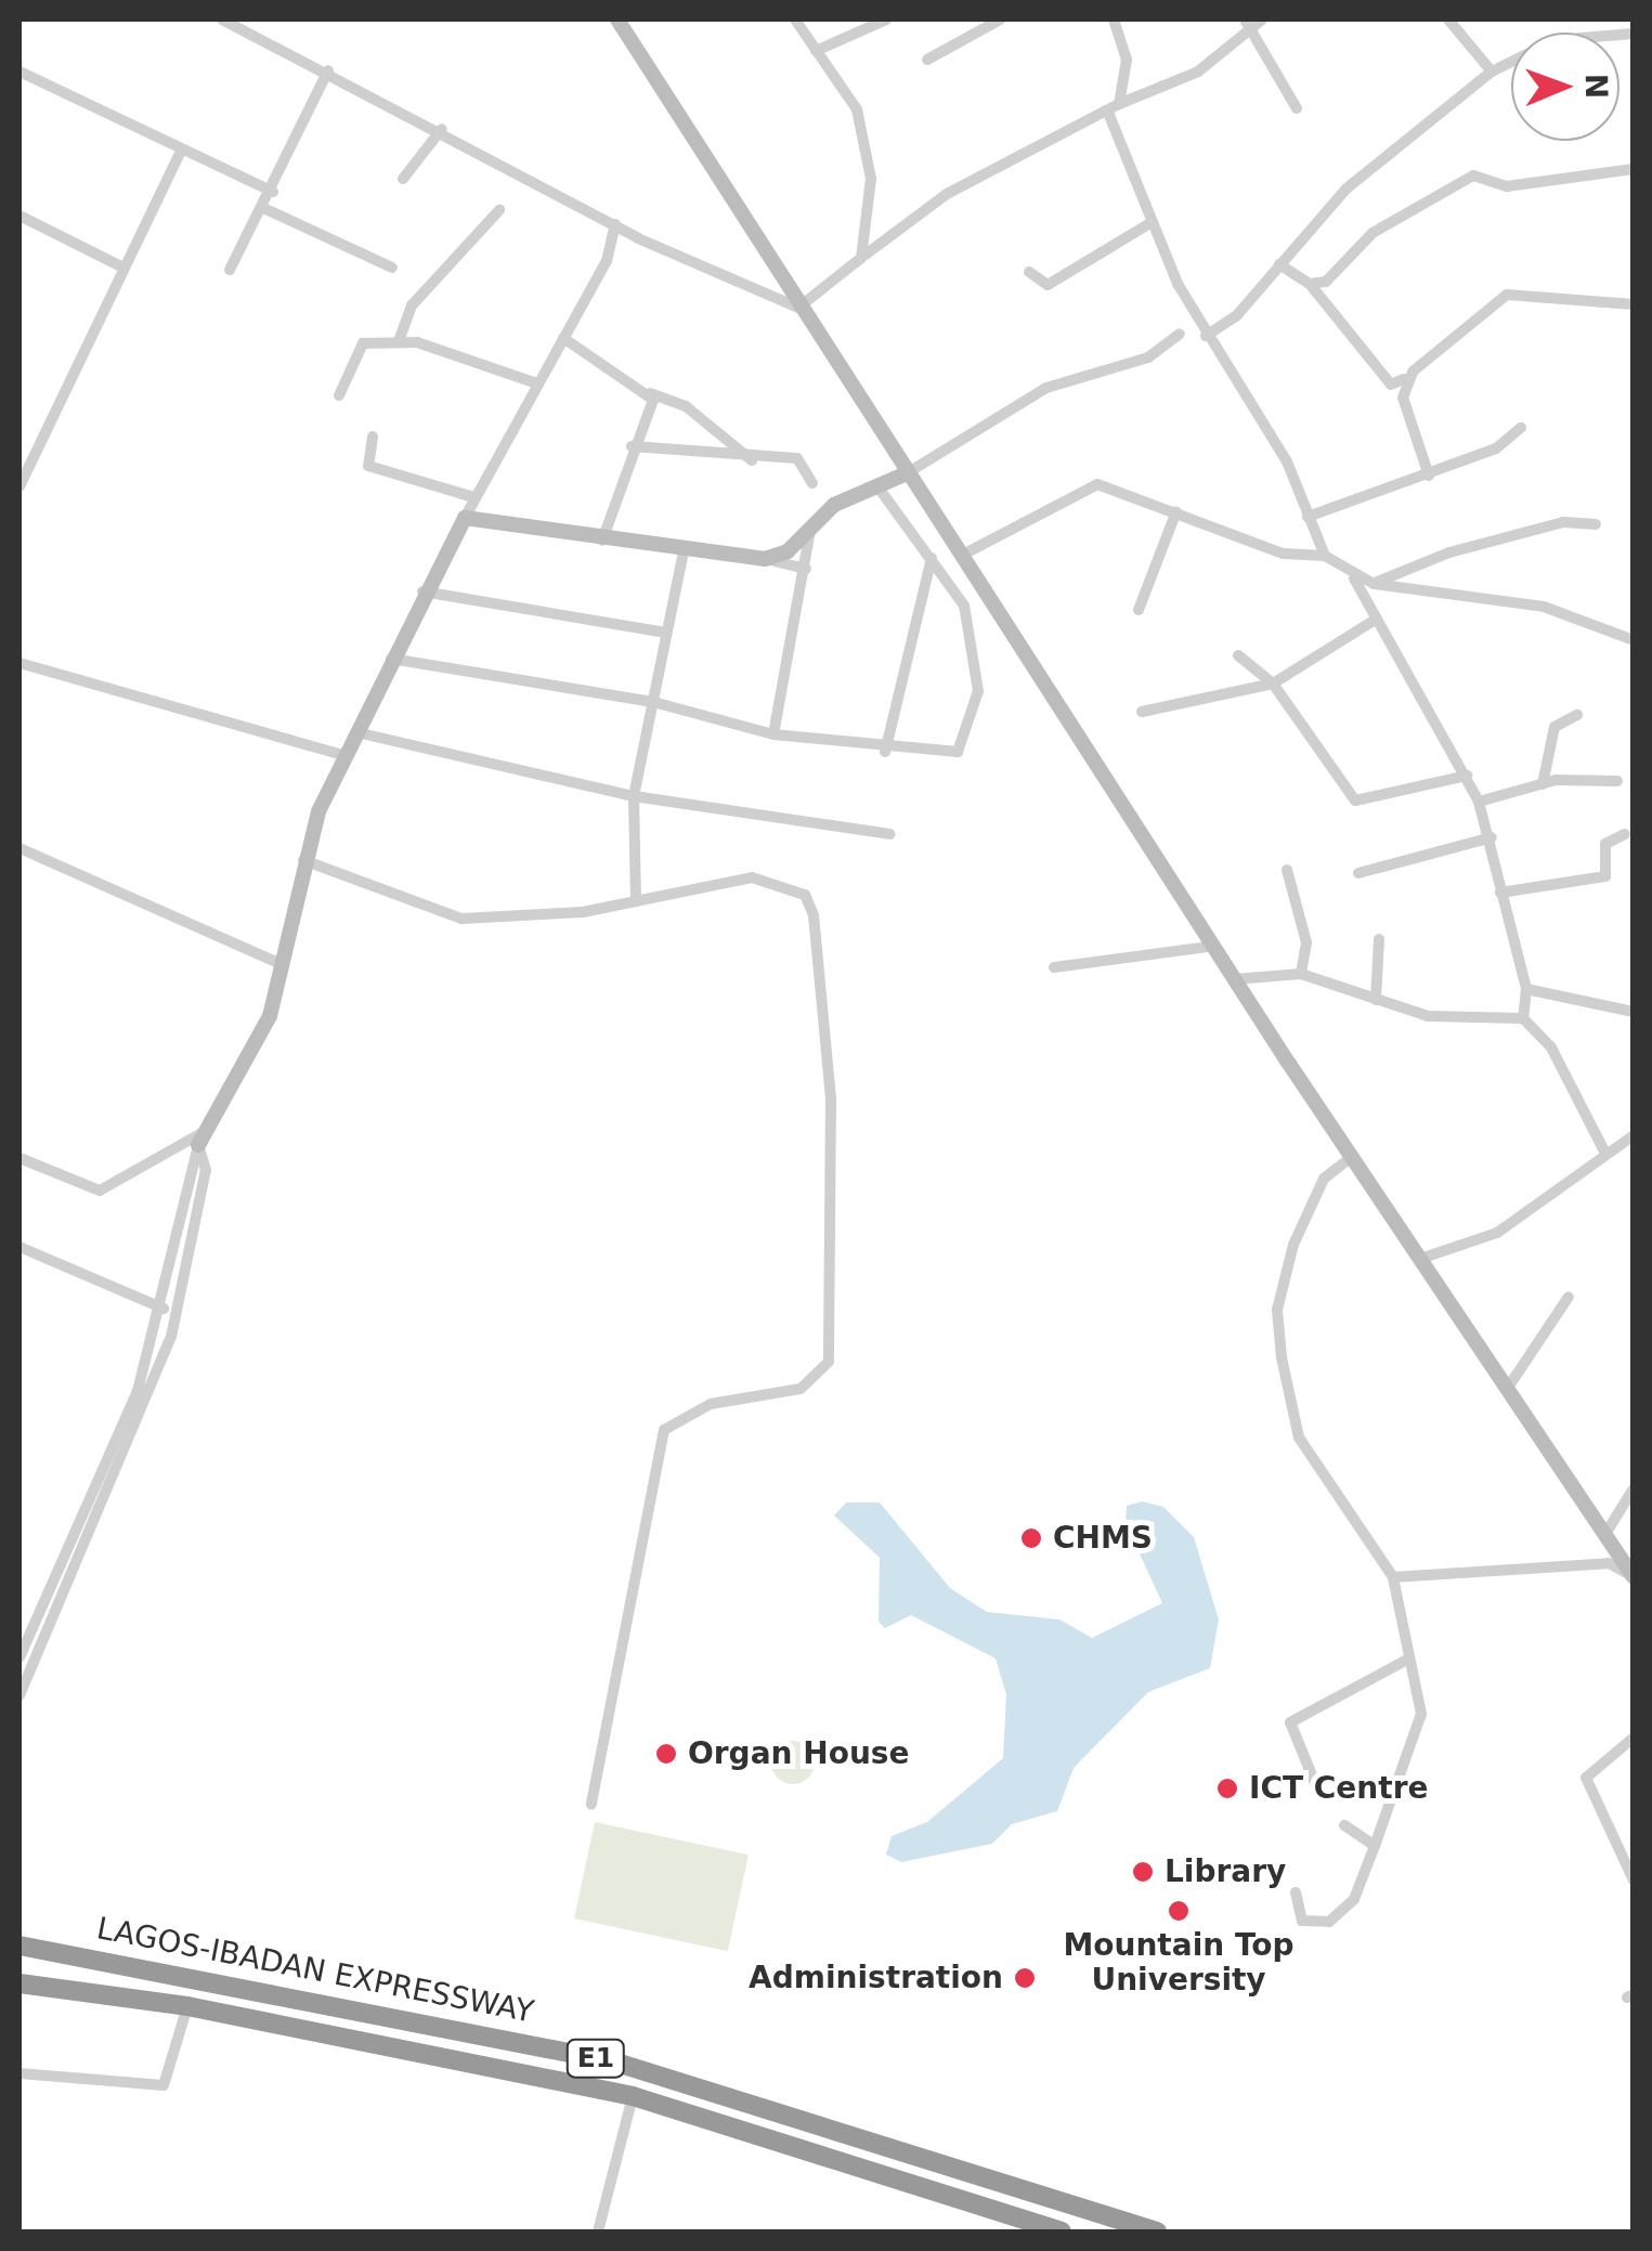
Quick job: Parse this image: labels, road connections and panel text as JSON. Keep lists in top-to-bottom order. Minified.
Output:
{"streets":{"highway":["LAGOS-IBADAN EXPRESSWAY","E1"]},"places":["CHMS","Organ House","ICT Centre","Library","Mountain Top University","Administration"],"north":"right"}
